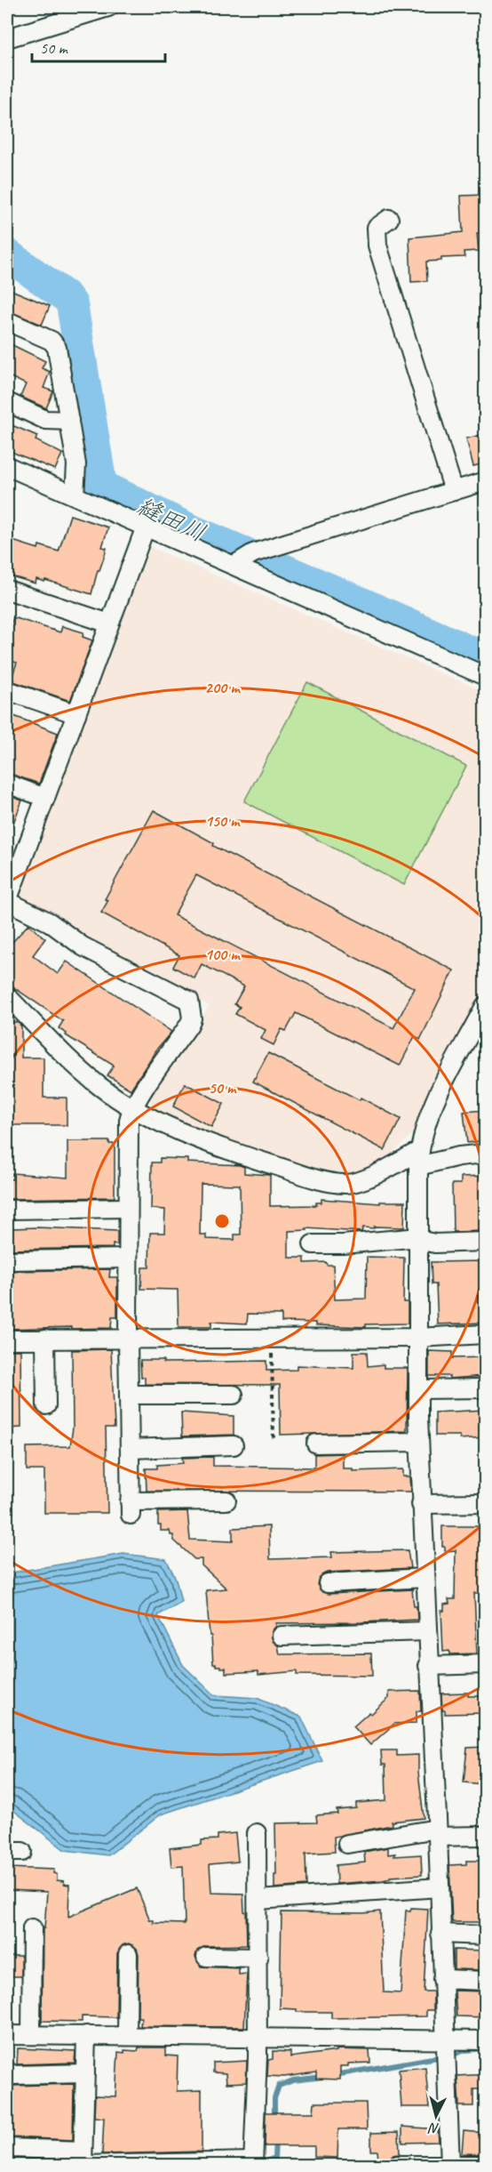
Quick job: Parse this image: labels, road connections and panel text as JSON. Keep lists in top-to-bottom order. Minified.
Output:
{"water":["縫田川"],"scale_bar":"50 m","north":"bottom","rings":["200 m","150 m","100 m","50 m"]}
